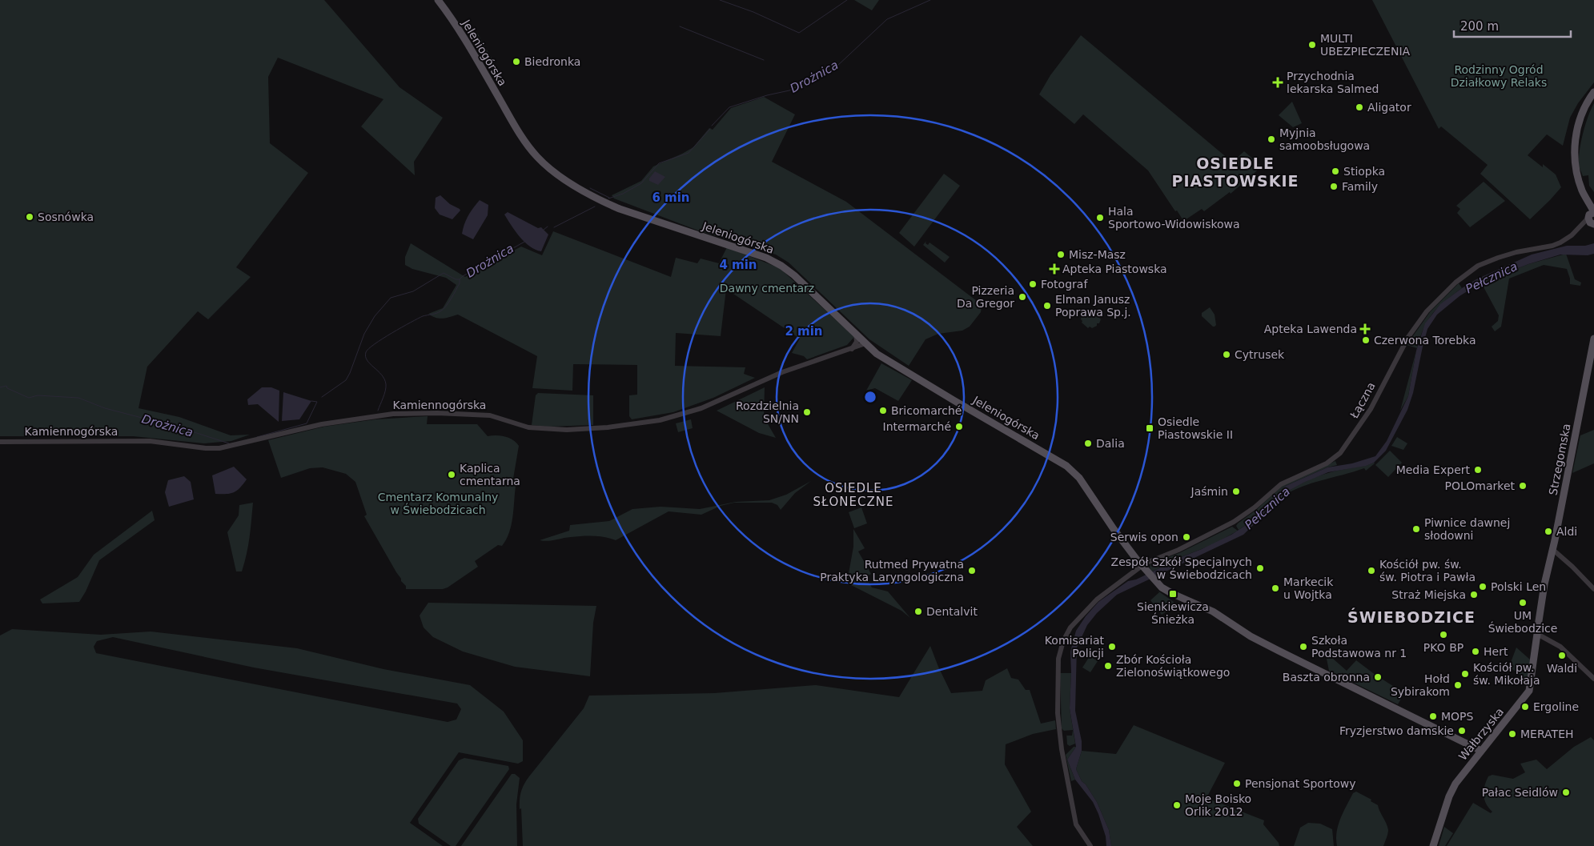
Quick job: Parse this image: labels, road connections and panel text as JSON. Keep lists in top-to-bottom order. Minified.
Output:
{"streets":{"main road":["Jeleniogórska","Strzegomska","Wałbrzyska"],"street":["Łączna","Kamiennogórska"]},"crossings":[["Jeleniogórska","Łączna"],["Jeleniogórska","Kamiennogórska"],["Jeleniogórska","Wałbrzyska"],["Strzegomska","Wałbrzyska"]],"districts":["OSIEDLE PIASTOWSKIE","OSIEDLE SŁONECZNE","ŚWIEBODZICE"],"water":["Drożnica","Pełcznica"],"parks":["Rodzinny Ogród Działkowy Relaks","Dawny cmentarz","Cmentarz Komunalny w Świebodzicach"],"places":{"other":["MULTI UBEZPIECZENIA","Biedronka","Aligator","Myjnia samoobsługowa","Stiopka","Family","Sosnówka","Hala Sportowo-Widowiskowa","Misz-Masz","Fotograf","Pizzeria Da Gregor","Elman Janusz Poprawa Sp.j.","Czerwona Torebka","Cytrusek","Bricomarché","Rozdzielnia SN/NN","Intermarché","Dalia","Media Expert","Kaplica cmentarna","POLOmarket","Jaśmin","Piwnice dawnej słodowni","Aldi","Serwis opon","Zespół Szkół Specjalnych w Świebodzicach","Rutmed Prywatna Praktyka Laryngologiczna","Kościół pw. św. św. Piotra i Pawła","Polski Len","Markecik u Wojtka","Straż Miejska","UM Świebodzice","Dentalvit","PKO BP","Komisariat Policji","Szkoła Podstawowa nr 1","Hert","Waldi","Zbór Kościoła Zielonoświątkowego","Kościół pw. św. Mikołaja","Baszta obronna","Hołd Sybirakom","Ergoline","MOPS","Fryzjerstwo damskie","MERATEH","Pensjonat Sportowy","Pałac Seidlów","Moje Boisko Orlik 2012"],"health":["Przychodnia lekarska Salmed","Apteka Piastowska","Apteka Lawenda"],"transit":["Osiedle Piastowskie II","Sienkiewicza Śnieżka"]},"scale_bar":"200 m","rings":["6 min","4 min","2 min"]}
